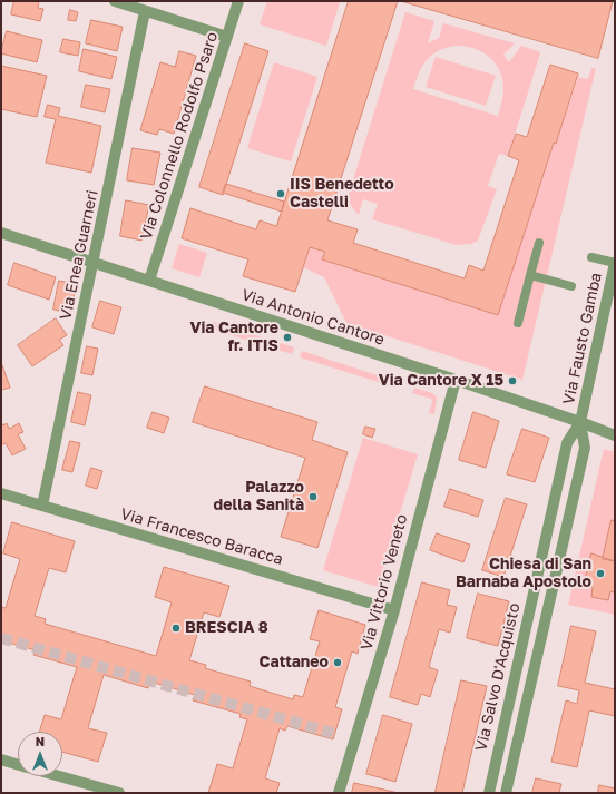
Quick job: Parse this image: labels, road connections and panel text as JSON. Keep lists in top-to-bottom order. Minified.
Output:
{"streets":{"street":["Via Colonnello Rodolfo Psaro","Via Enea Guarneri","Via Antonio Cantore","Via Fausto Gamba","Via Francesco Baracca","Via Vittorio Veneto","Via Salvo D'Acquisto"]},"crossings":[["Via Colonnello Rodolfo Psaro","Via Antonio Cantore"],["Via Enea Guarneri","Via Antonio Cantore"],["Via Enea Guarneri","Via Francesco Baracca"],["Via Antonio Cantore","Via Fausto Gamba"],["Via Antonio Cantore","Via Vittorio Veneto"],["Via Antonio Cantore","Via Salvo D'Acquisto"],["Via Fausto Gamba","Via Salvo D'Acquisto"],["Via Francesco Baracca","Via Vittorio Veneto"]],"places":["IIS Benedetto Castelli","Via Cantore fr. ITIS","Via Cantore X 15","Palazzo della Sanità","Chiesa di San Barnaba Apostolo","BRESCIA 8","Cattaneo"],"north":"top"}
